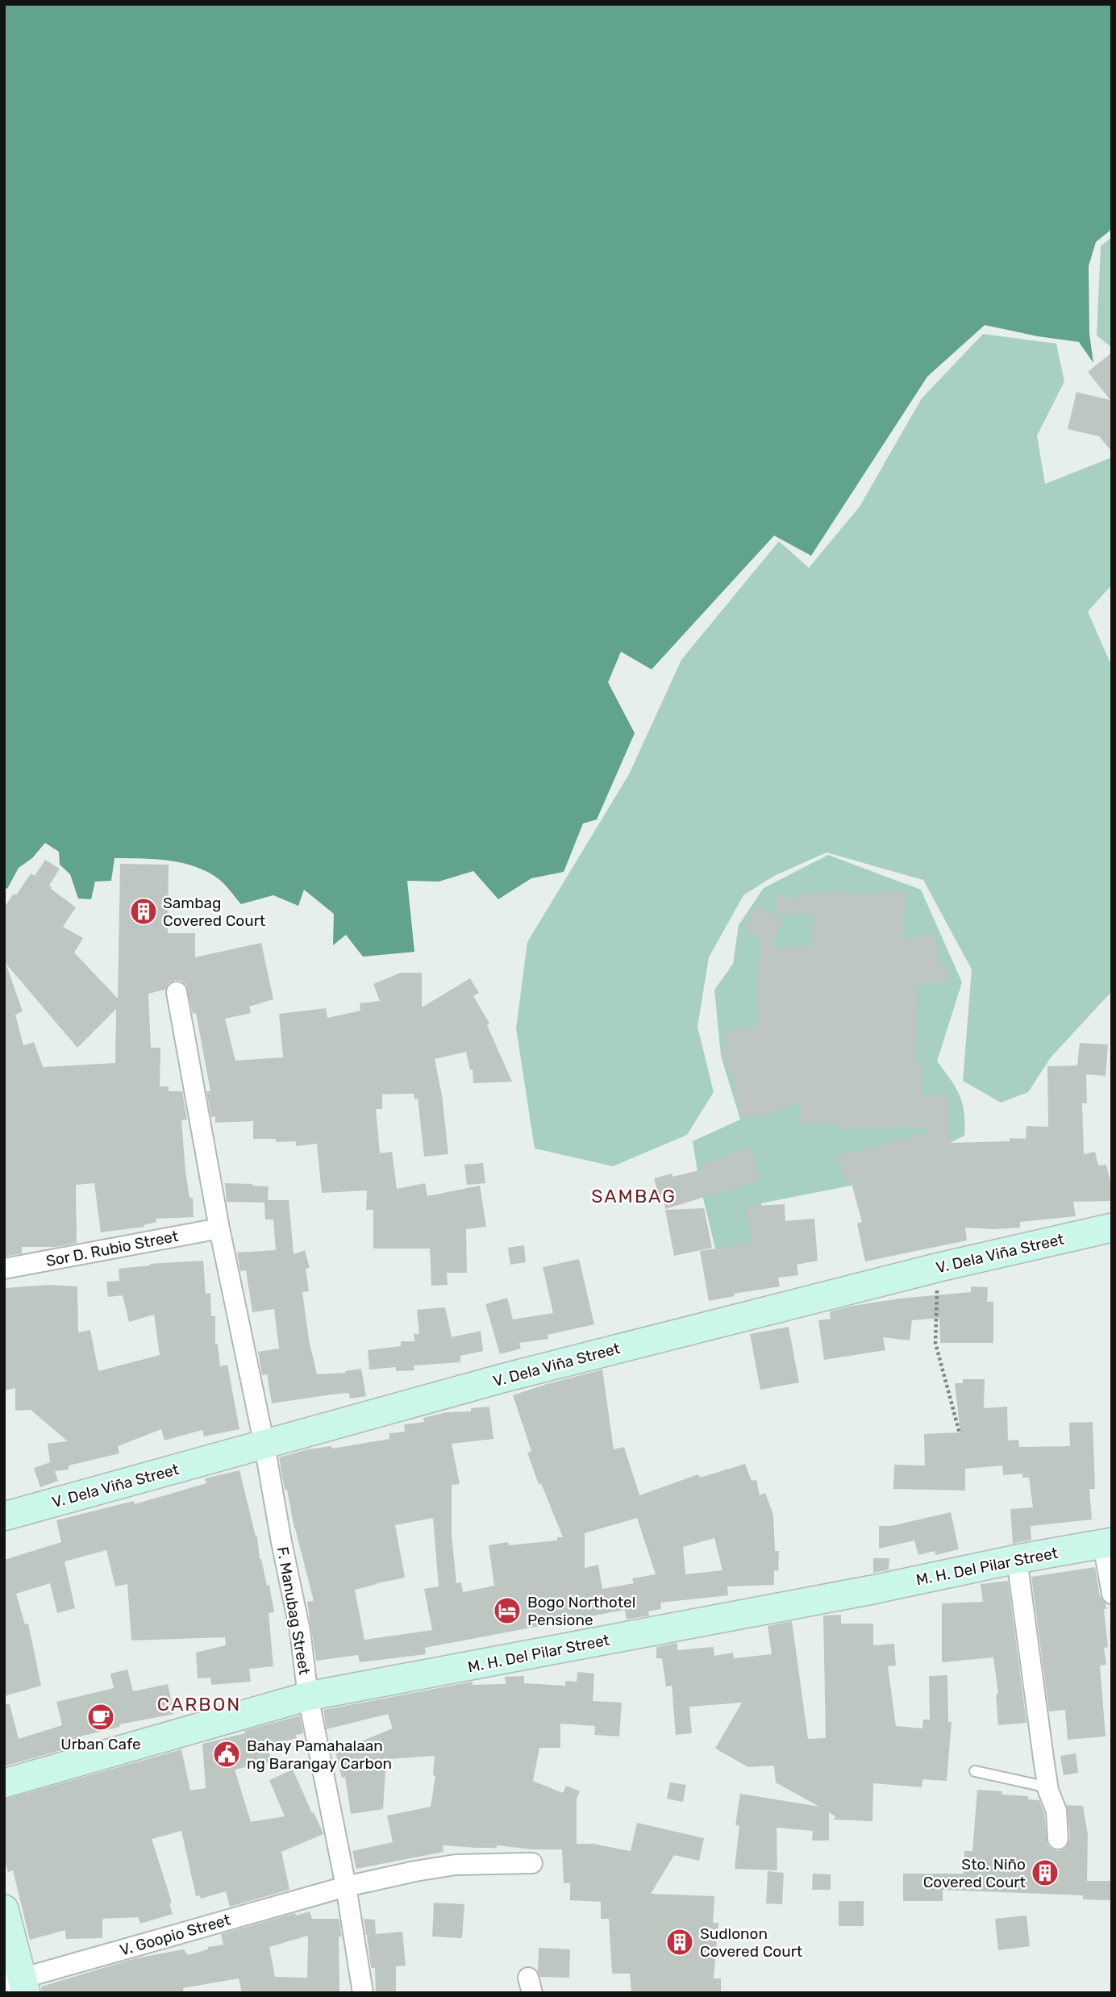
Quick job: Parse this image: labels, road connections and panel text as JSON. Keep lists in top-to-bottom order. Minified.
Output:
{"streets":{"street":["Sor D. Rubio Street","V. Dela Viña Street","M. H. Del Pilar Street","F. Manubag Street","V. Goopio Street"]},"crossings":[["Sor D. Rubio Street","F. Manubag Street"],["V. Dela Viña Street","F. Manubag Street"],["M. H. Del Pilar Street","F. Manubag Street"],["F. Manubag Street","V. Goopio Street"]],"districts":["SAMBAG","CARBON"],"places":{"building":["Sambag Covered Court","Sto. Niño Covered Court","Sudlonon Covered Court"],"hotel":["Bogo Northotel Pensione"],"cafe":["Urban Cafe"],"public building":["Bahay Pamahalaan ng Barangay Carbon"]}}
